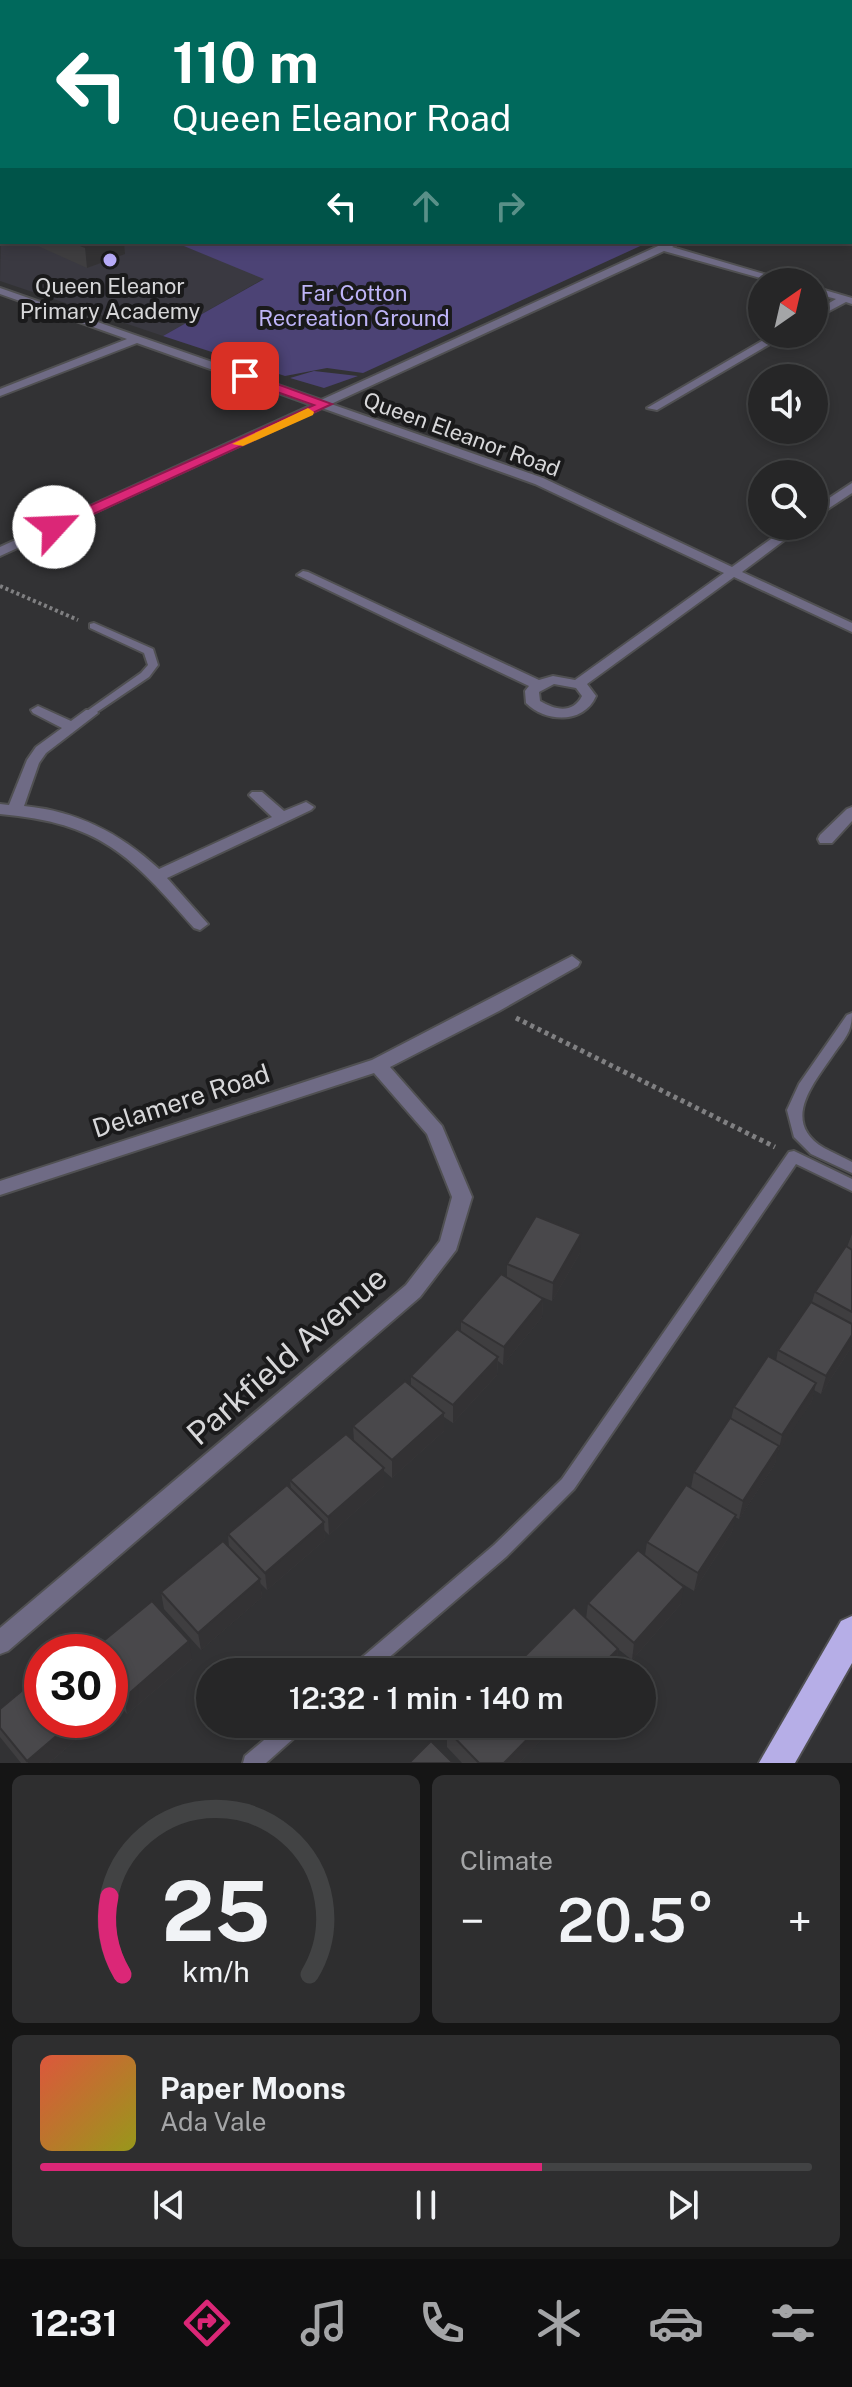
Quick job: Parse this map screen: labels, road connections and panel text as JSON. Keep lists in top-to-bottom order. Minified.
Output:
{"streets":{"street":["Queen Eleanor Road","Delamere Road","Parkfield Avenue"]},"crossings":[["Delamere Road","Parkfield Avenue"]],"parks":["Far Cotton Recreation Ground"],"places":["Queen Eleanor Primary Academy"],"north":"top right","page":{"turn":["110 m","Queen Eleanor Road"],"limit":"30","trip":"12:32 · 1 min · 140 m","tile":"Climate","heat":["−","20.5°","+"],"song":["Paper Moons","Ada Vale"],"tabs":"12:31","gauge":["25","km/h"]}}
